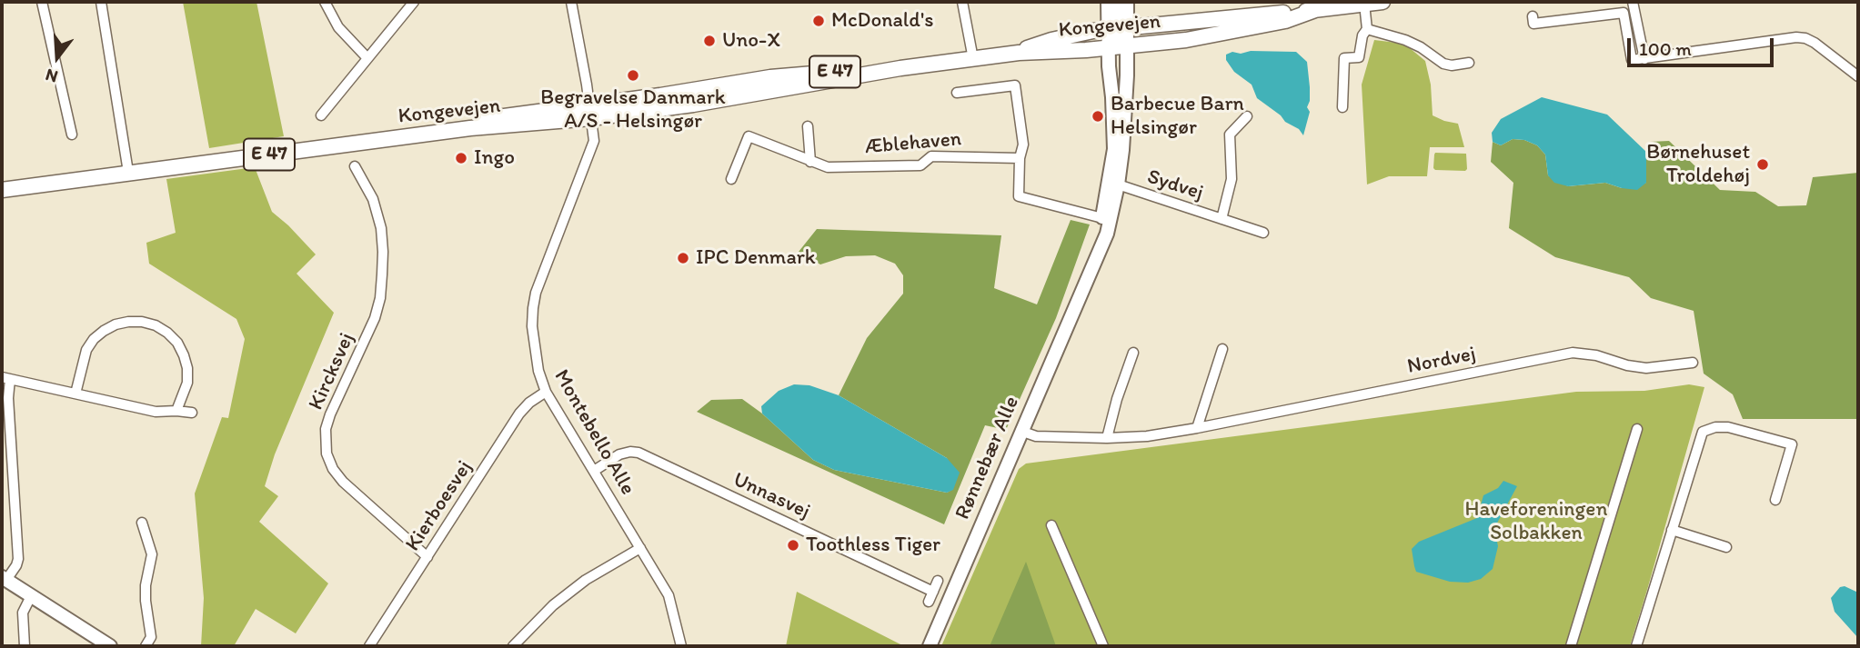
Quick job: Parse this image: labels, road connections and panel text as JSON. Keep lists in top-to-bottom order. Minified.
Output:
{"streets":{"main road":["Kongevejen","E 47","Rønnebær Alle"],"street":["Æblehaven","Sydvej","Nordvej","Kircksvej","Montebello Alle","Unnasvej","Kierboesvej"]},"crossings":[["Kongevejen","Montebello Alle"],["Kongevejen","Rønnebær Alle"],["Sydvej","Rønnebær Alle"],["Nordvej","Rønnebær Alle"],["Kircksvej","Kierboesvej"],["Montebello Alle","Unnasvej"],["Montebello Alle","Kierboesvej"]],"parks":["Haveforeningen Solbakken"],"places":["McDonald's","Uno-X","Begravelse Danmark A/S - Helsingør","Barbecue Barn Helsingør","Ingo","Børnehuset Troldehøj","IPC Denmark","Toothless Tiger"],"scale_bar":"100 m","north":"bottom"}
